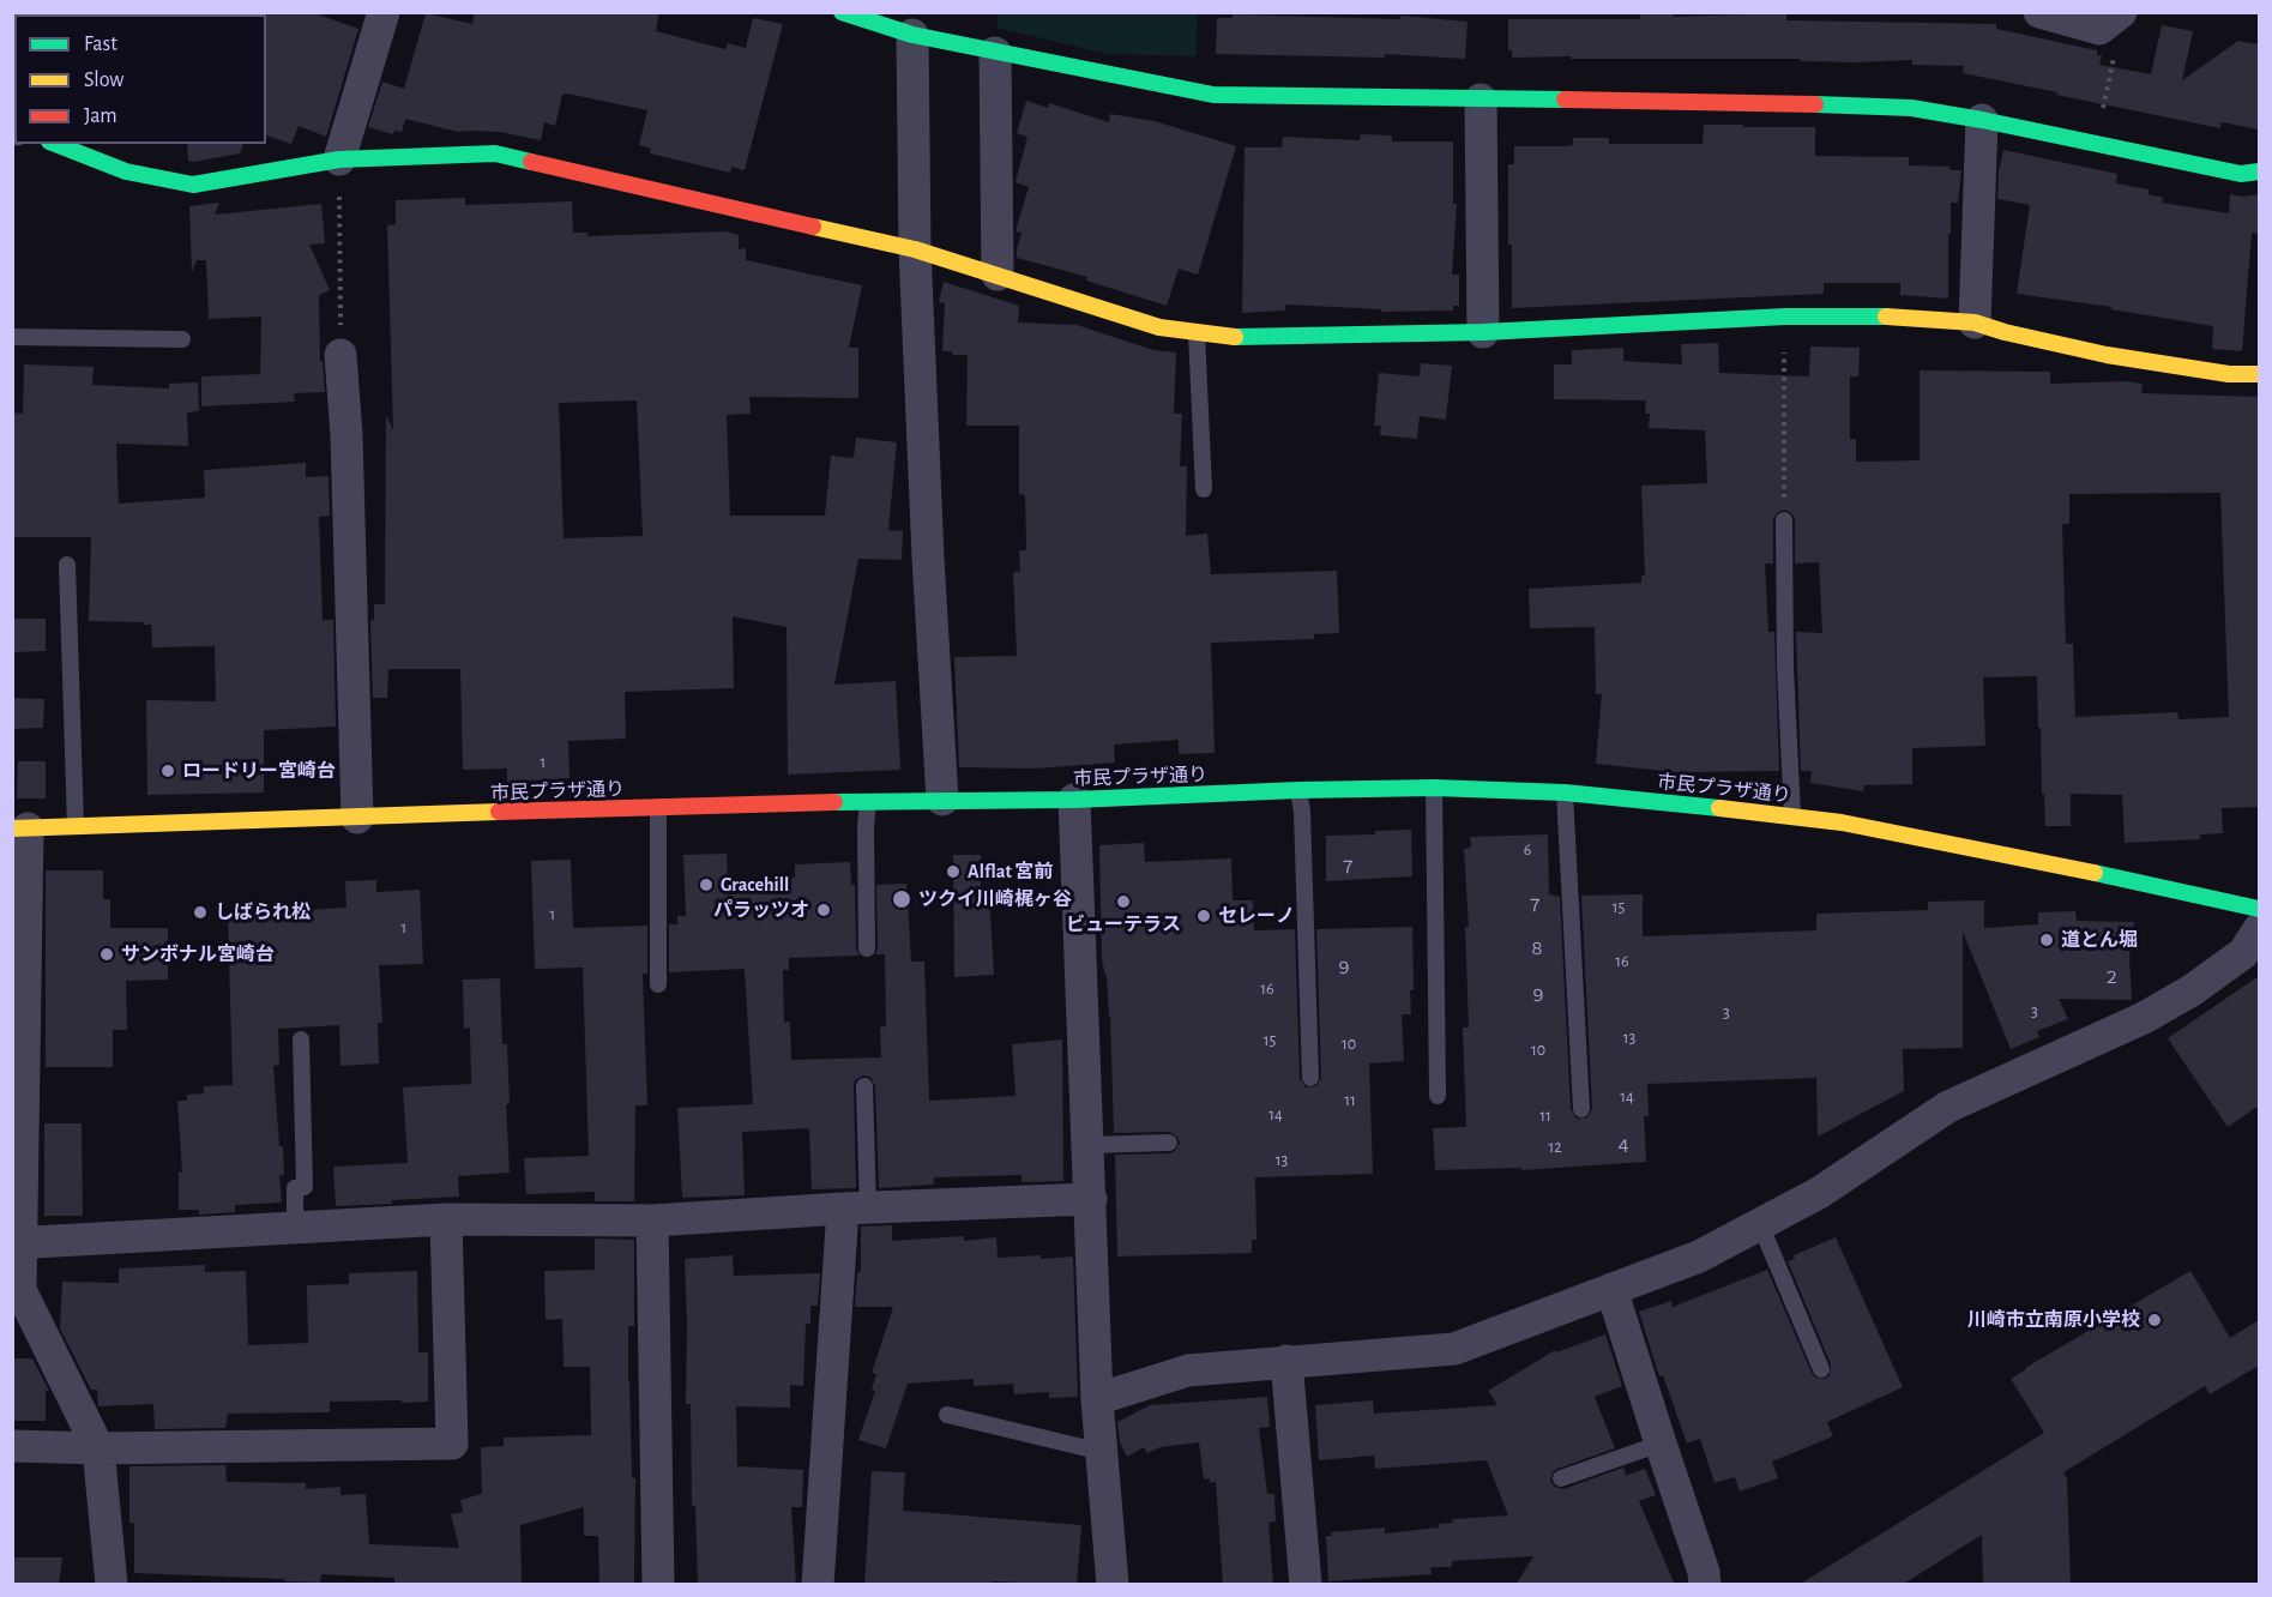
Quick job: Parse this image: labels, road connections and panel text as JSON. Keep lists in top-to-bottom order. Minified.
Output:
{"streets":{"street":["市民プラザ通り"]},"places":["ロードリー宮崎台","Alflat 宮前","Gracehill","ツクイ川崎梶ヶ谷","ビューテラス","パラッツオ","しばられ松","セレーノ","道とん堀","サンボナル宮崎台","川崎市立南原小学校"],"house_numbers":["1","6","７","７","15","1","1","８","16","９","２","16","９","3","3","13","15","10","10","14","11","14","11","12","４","13"],"legend":["Fast","Slow","Jam"]}
